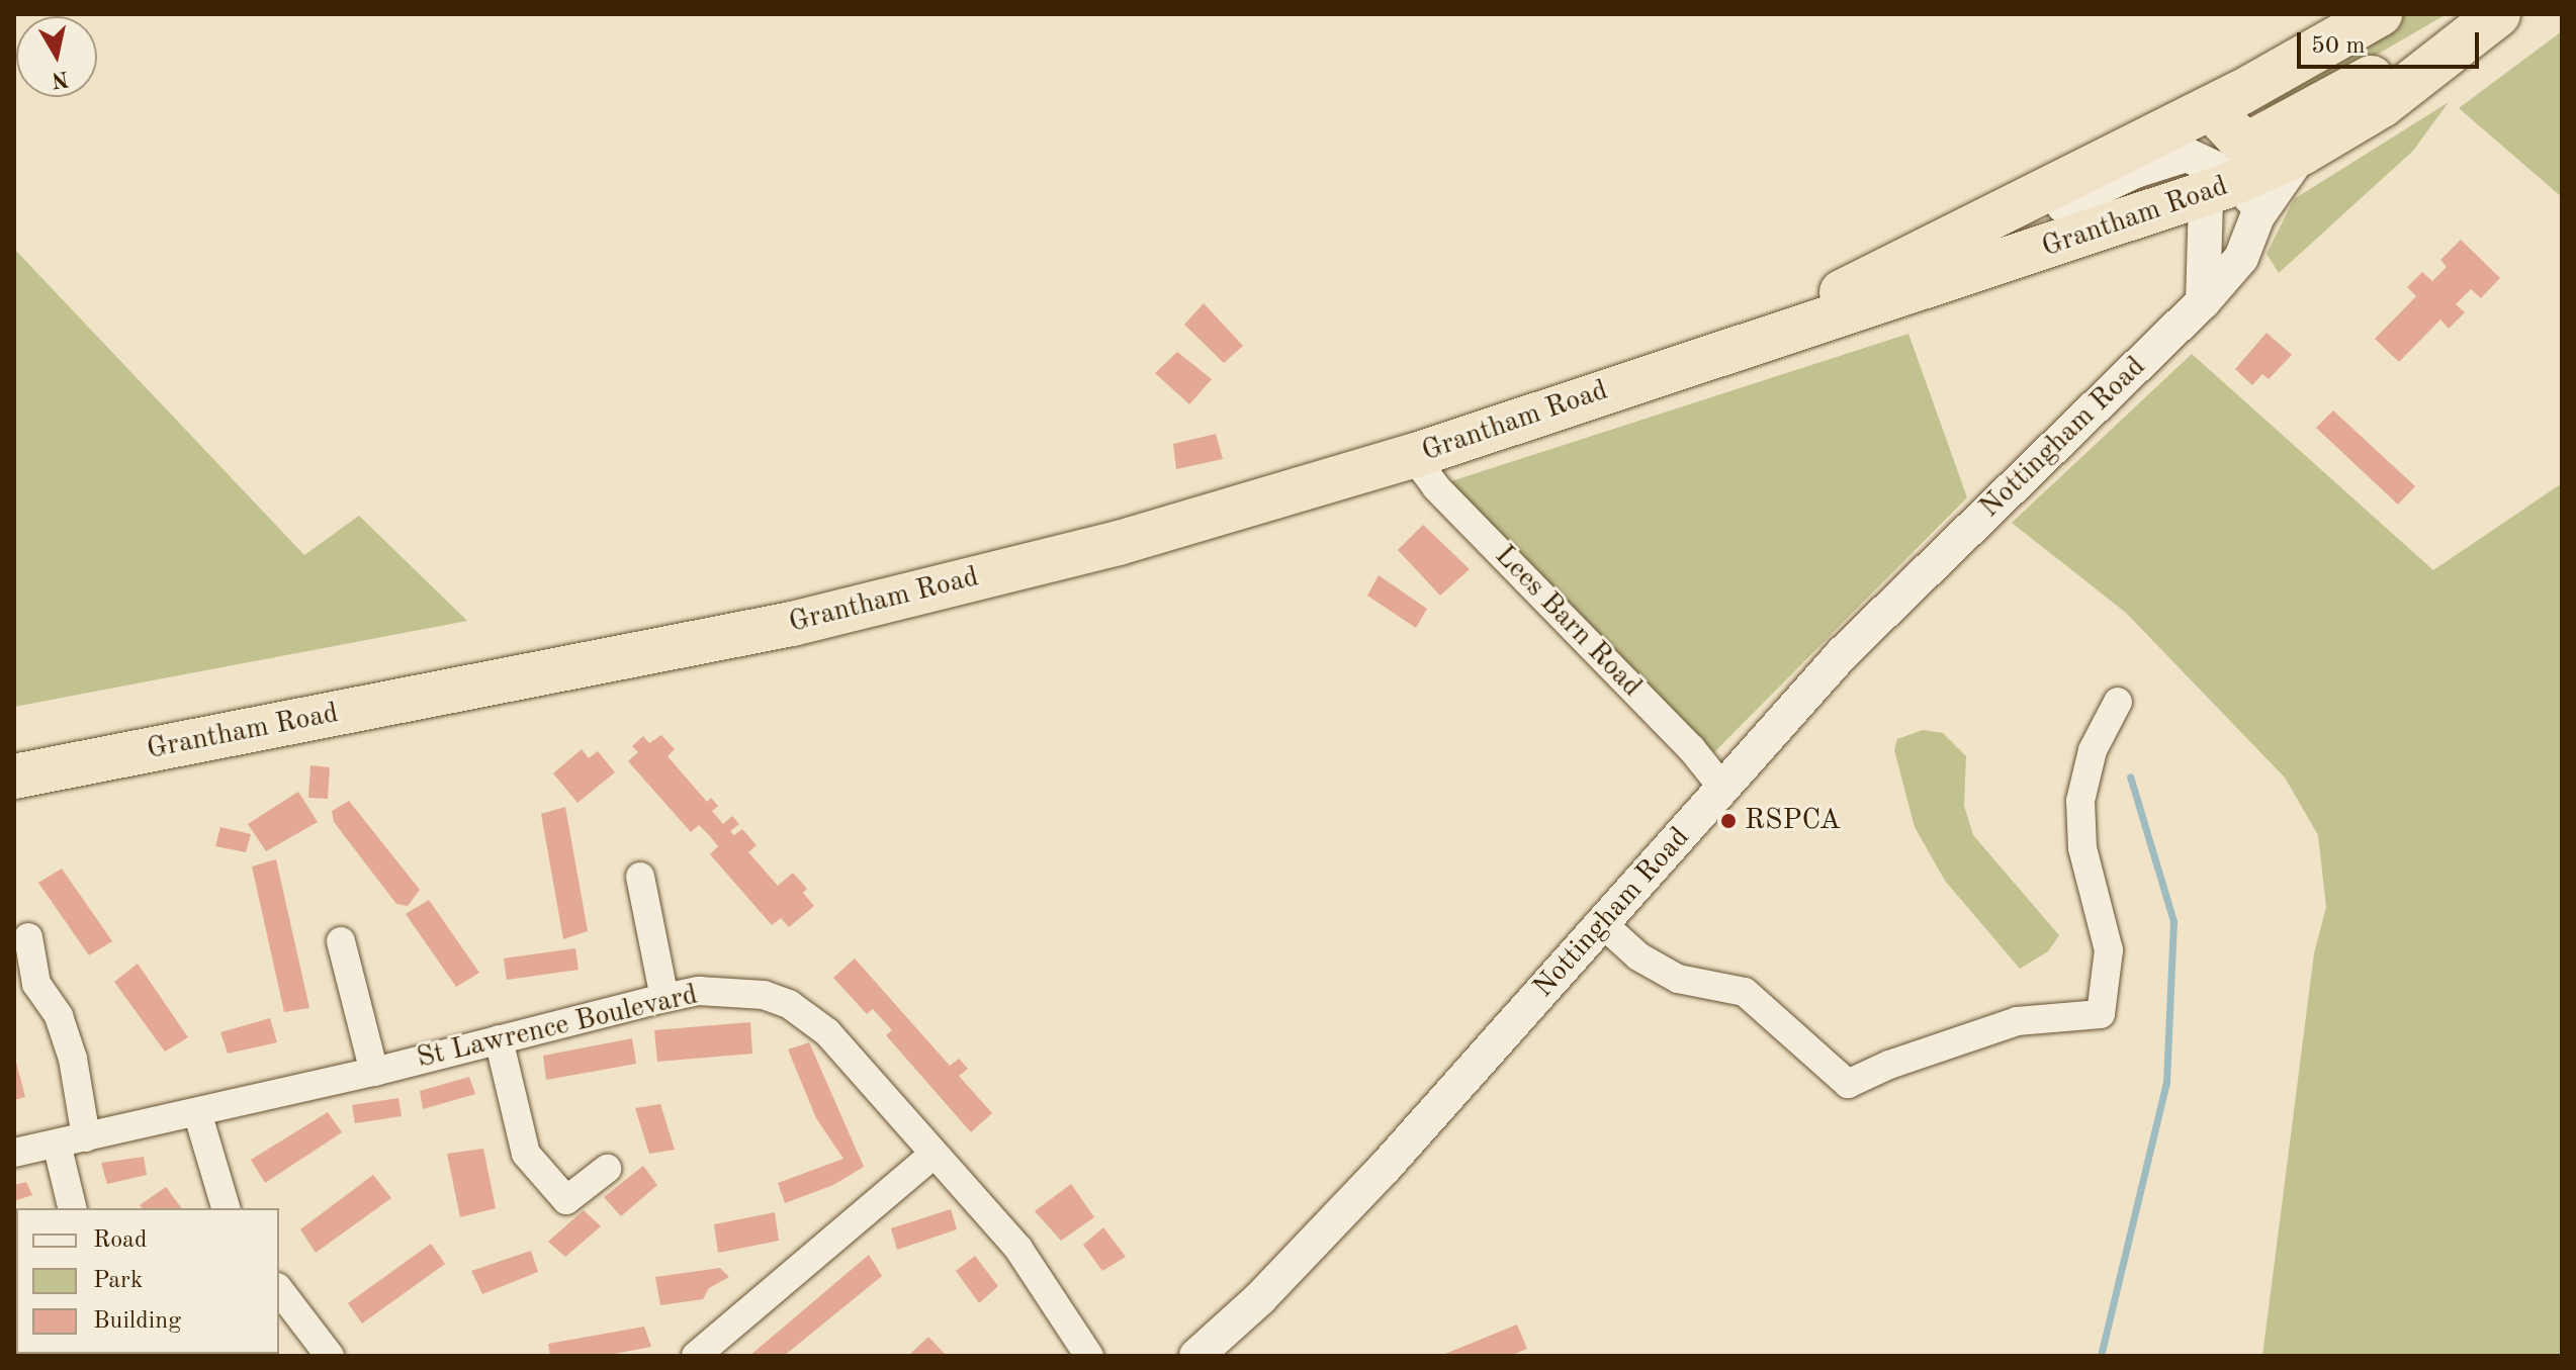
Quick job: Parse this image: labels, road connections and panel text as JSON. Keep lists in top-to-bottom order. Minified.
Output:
{"streets":{"highway":["Grantham Road"],"street":["Nottingham Road","Lees Barn Road","St Lawrence Boulevard"]},"crossings":[["Grantham Road","Nottingham Road"],["Grantham Road","Lees Barn Road"],["Nottingham Road","Lees Barn Road"]],"places":["RSPCA"],"legend":["Road","Park","Building"],"scale_bar":"50 m","north":"bottom"}
